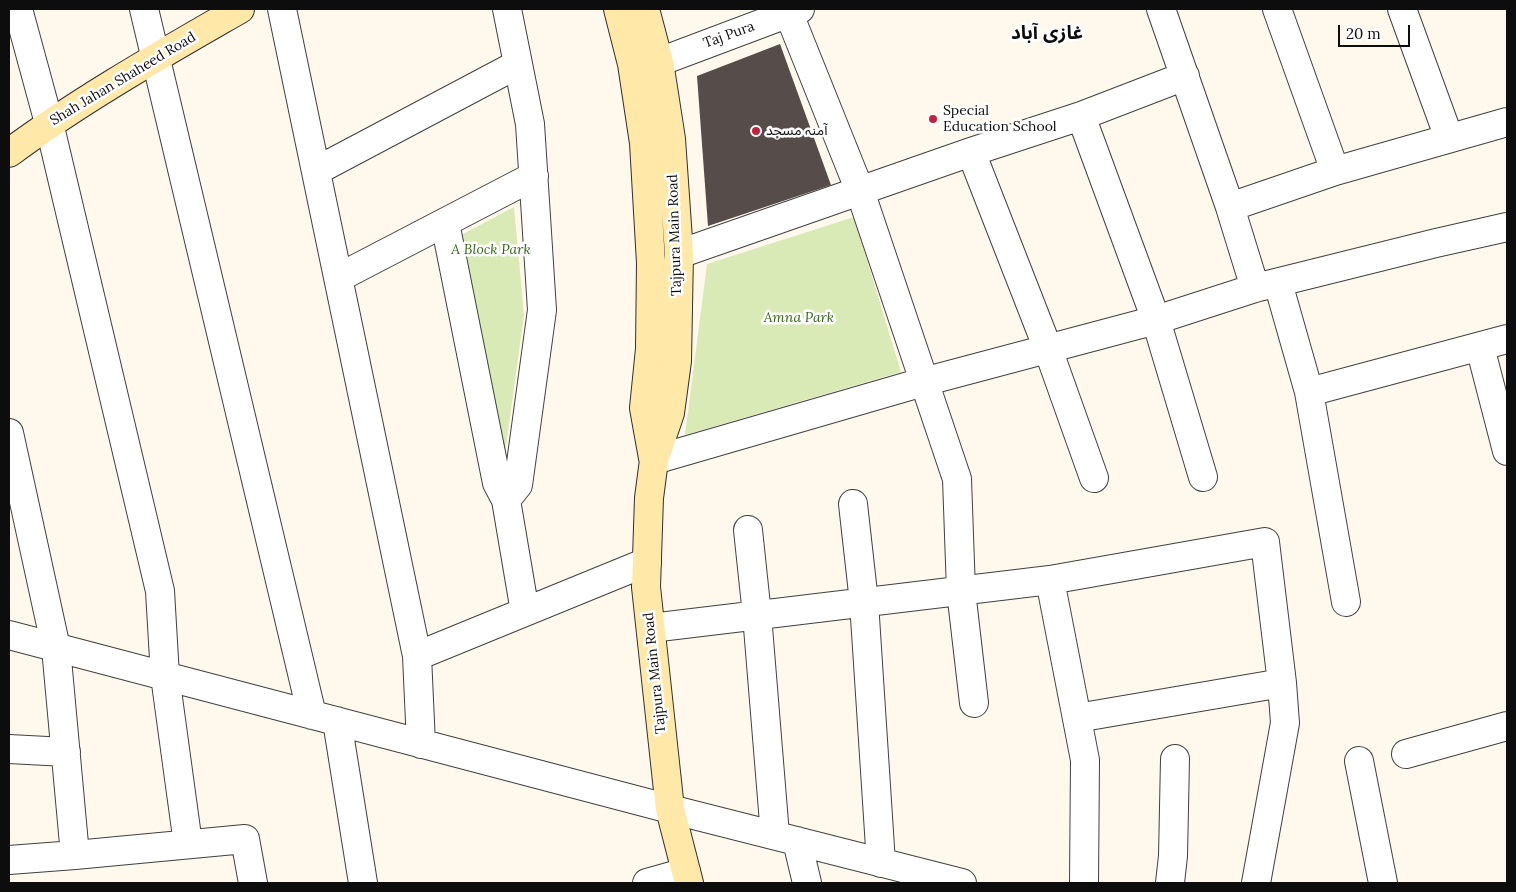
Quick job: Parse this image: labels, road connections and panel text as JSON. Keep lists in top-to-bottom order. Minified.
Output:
{"streets":{"street":["Taj Pura","Shah Jahan Shaheed Road","Tajpura Main Road"]},"crossings":[["Taj Pura","Tajpura Main Road"]],"districts":["غازى آباد"],"parks":["A Block Park","Amna Park"],"places":["Special Education School","آمنہ مسجد"],"scale_bar":"20 m"}
